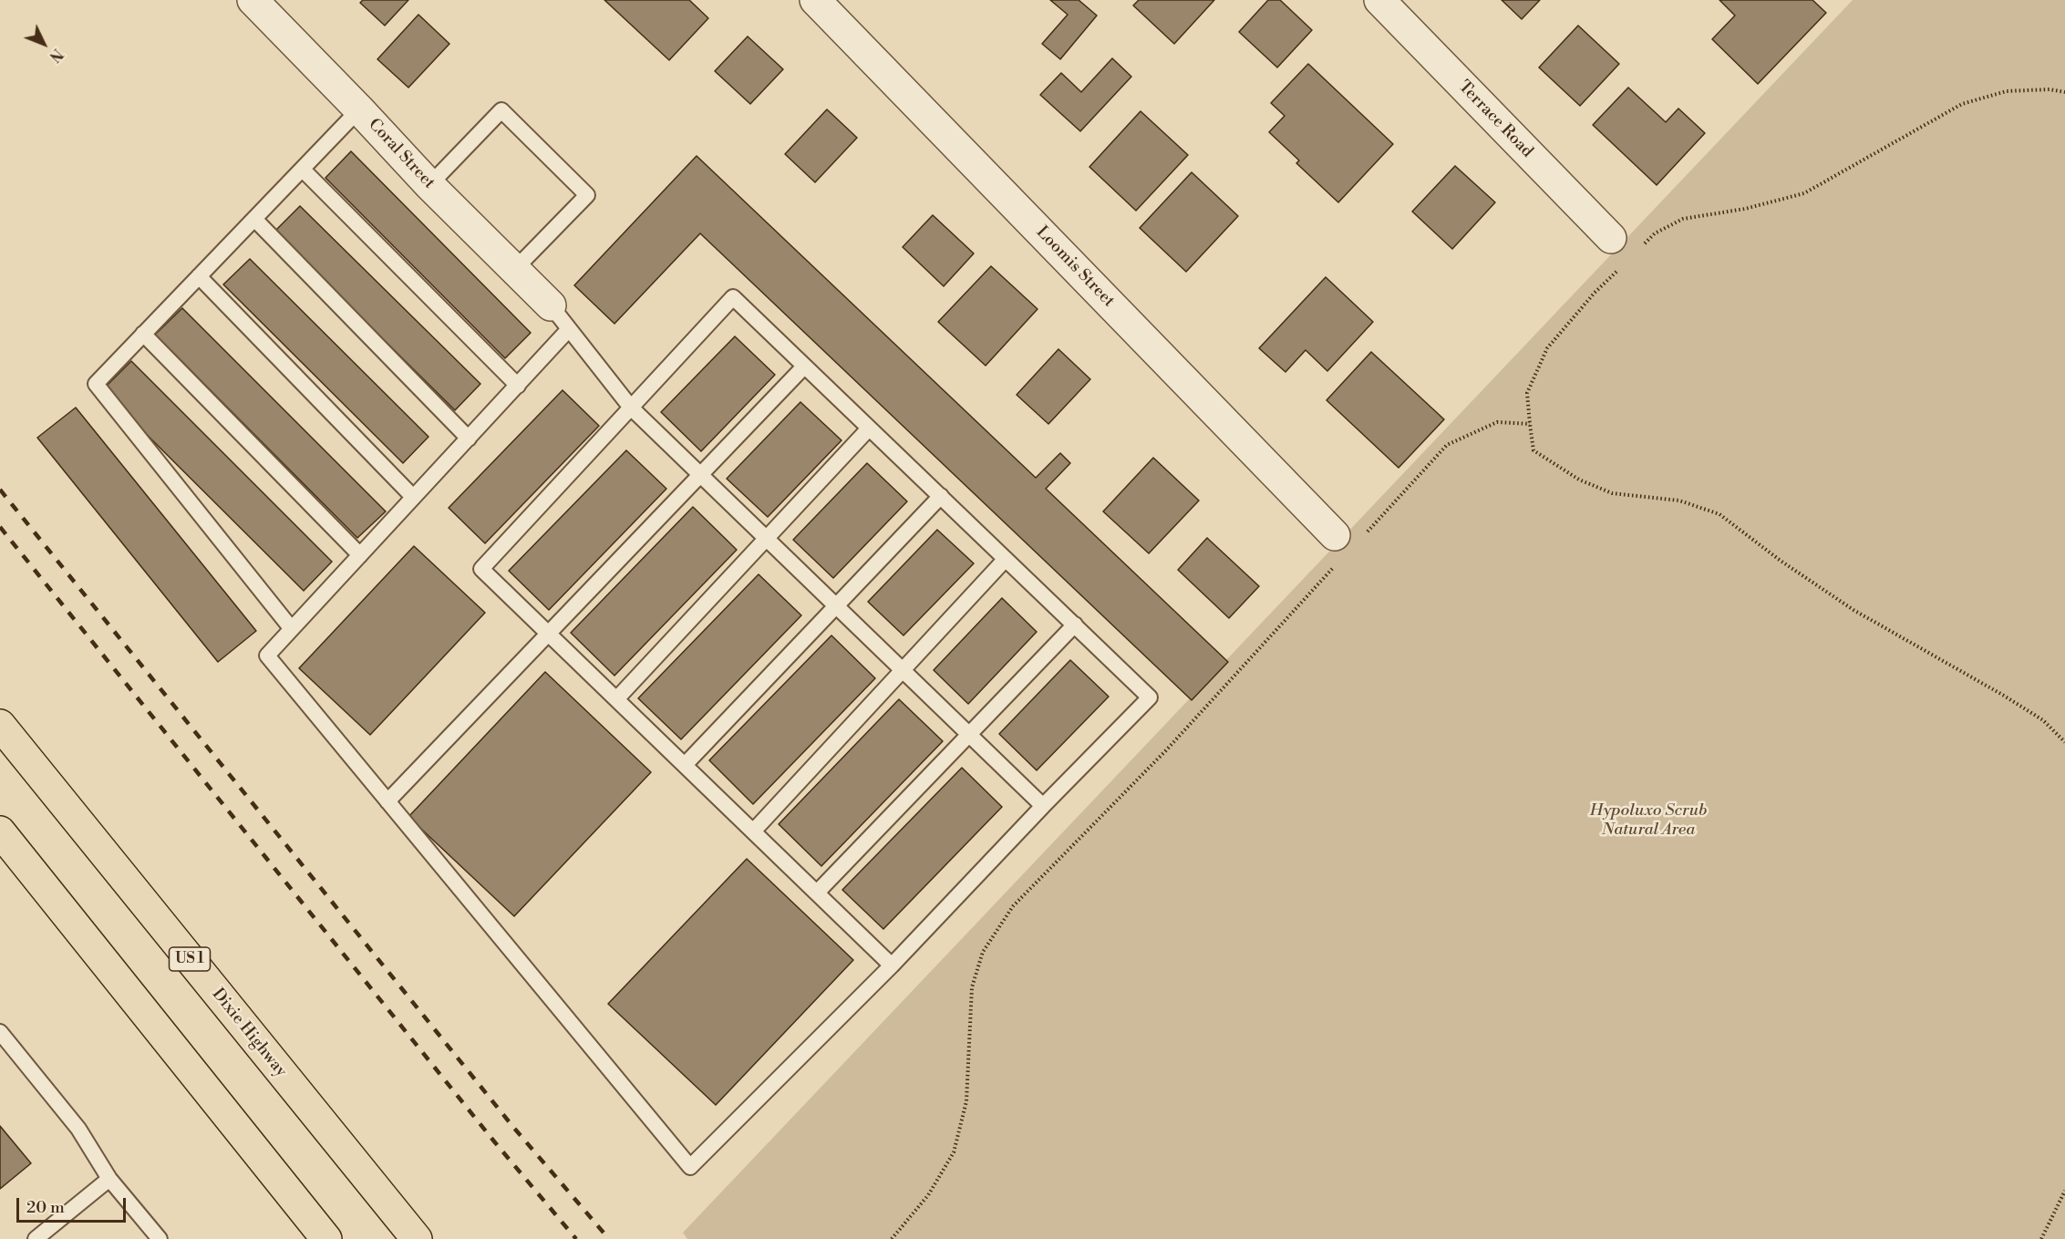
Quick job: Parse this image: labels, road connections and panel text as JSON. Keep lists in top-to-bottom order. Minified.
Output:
{"streets":{"main road":["US 1","Dixie Highway"],"street":["Terrace Road","Coral Street","Loomis Street"]},"parks":["Hypoluxo Scrub Natural Area"],"scale_bar":"20 m","north":"bottom right"}
